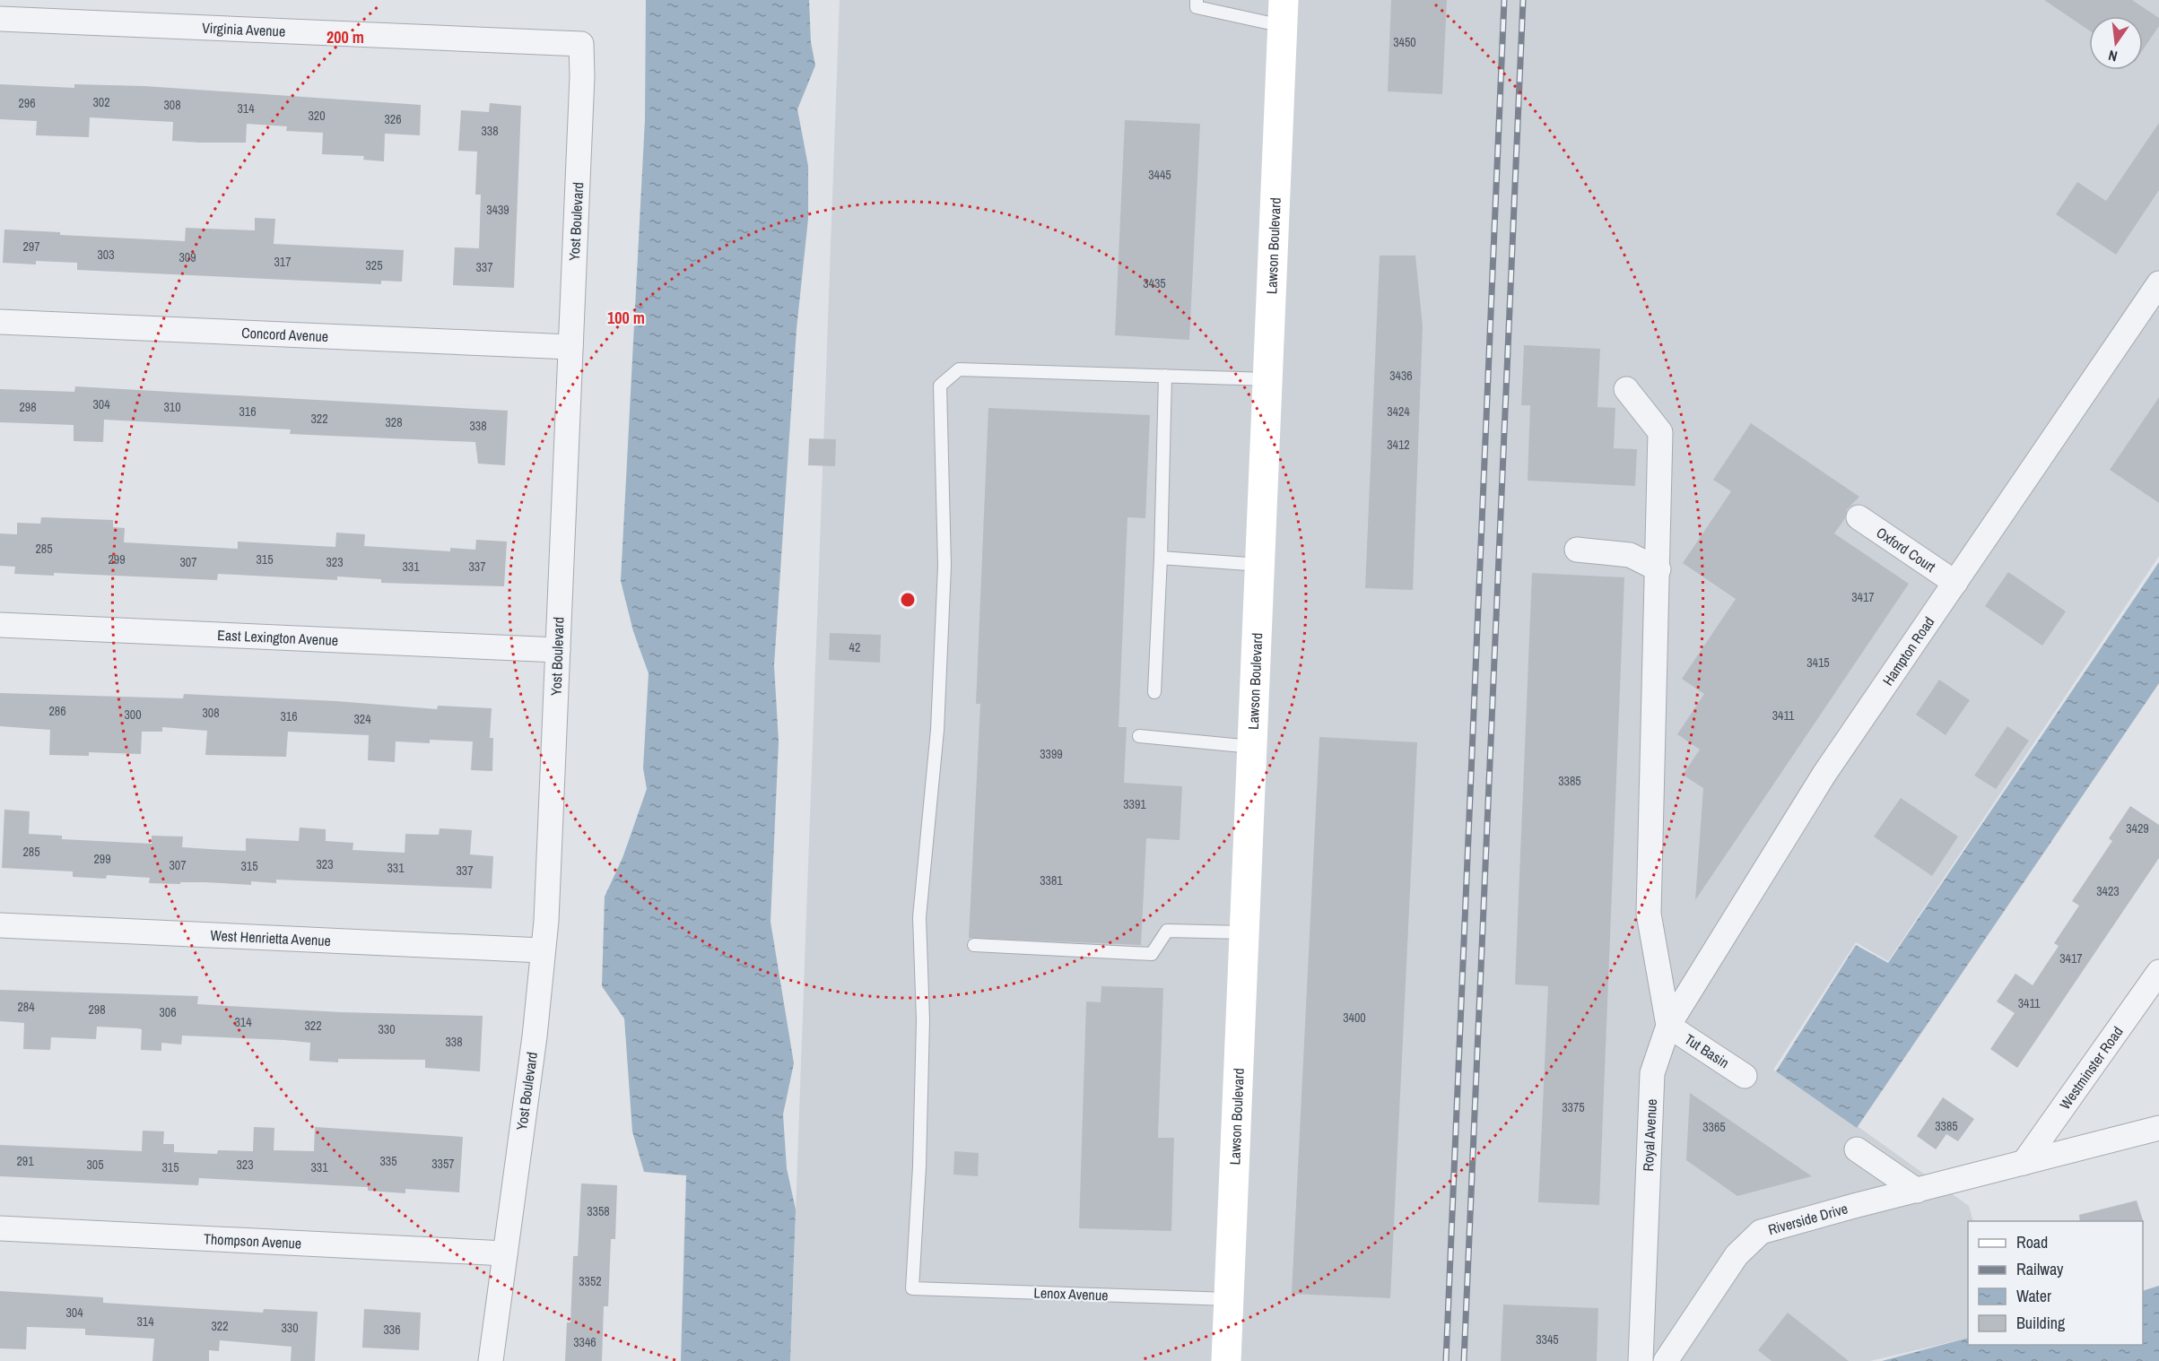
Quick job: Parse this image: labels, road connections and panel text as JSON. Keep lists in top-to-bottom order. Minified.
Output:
{"streets":{"main road":["Lawson Boulevard"],"street":["Virginia Avenue","Yost Boulevard","Concord Avenue","Oxford Court","East Lexington Avenue","Hampton Road","West Henrietta Avenue","Tut Basin","Westminster Road","Royal Avenue","Riverside Drive","Thompson Avenue"],"lane":["Lenox Avenue"]},"crossings":[["Virginia Avenue","Yost Boulevard"],["Yost Boulevard","Concord Avenue"],["Yost Boulevard","East Lexington Avenue"],["Yost Boulevard","West Henrietta Avenue"],["Yost Boulevard","Thompson Avenue"],["Lawson Boulevard","Lenox Avenue"],["Oxford Court","Hampton Road"],["Hampton Road","Tut Basin"],["Hampton Road","Royal Avenue"],["Tut Basin","Royal Avenue"],["Westminster Road","Riverside Drive"]],"house_numbers":["3450","302","296","308","314","320","326","338","3445","3439","297","303","309","317","325","337","3435","3436","304","298","310","316","3424","322","328","338","3412","285","299","315","307","323","331","337","3417","42","3415","286","308","300","3411","316","324","3399","3385","3391","3429","285","299","323","307","315","331","337","3381","3423","3417","3411","284","298","306","3400","314","322","330","338","3375","3385","3365","291","335","3357","305","323","315","331","3358","3352","304","314","322","330","336","3345","3346"],"legend":["Road","Railway","Water","Building"],"north":"bottom","rings":["200 m","100 m"]}
